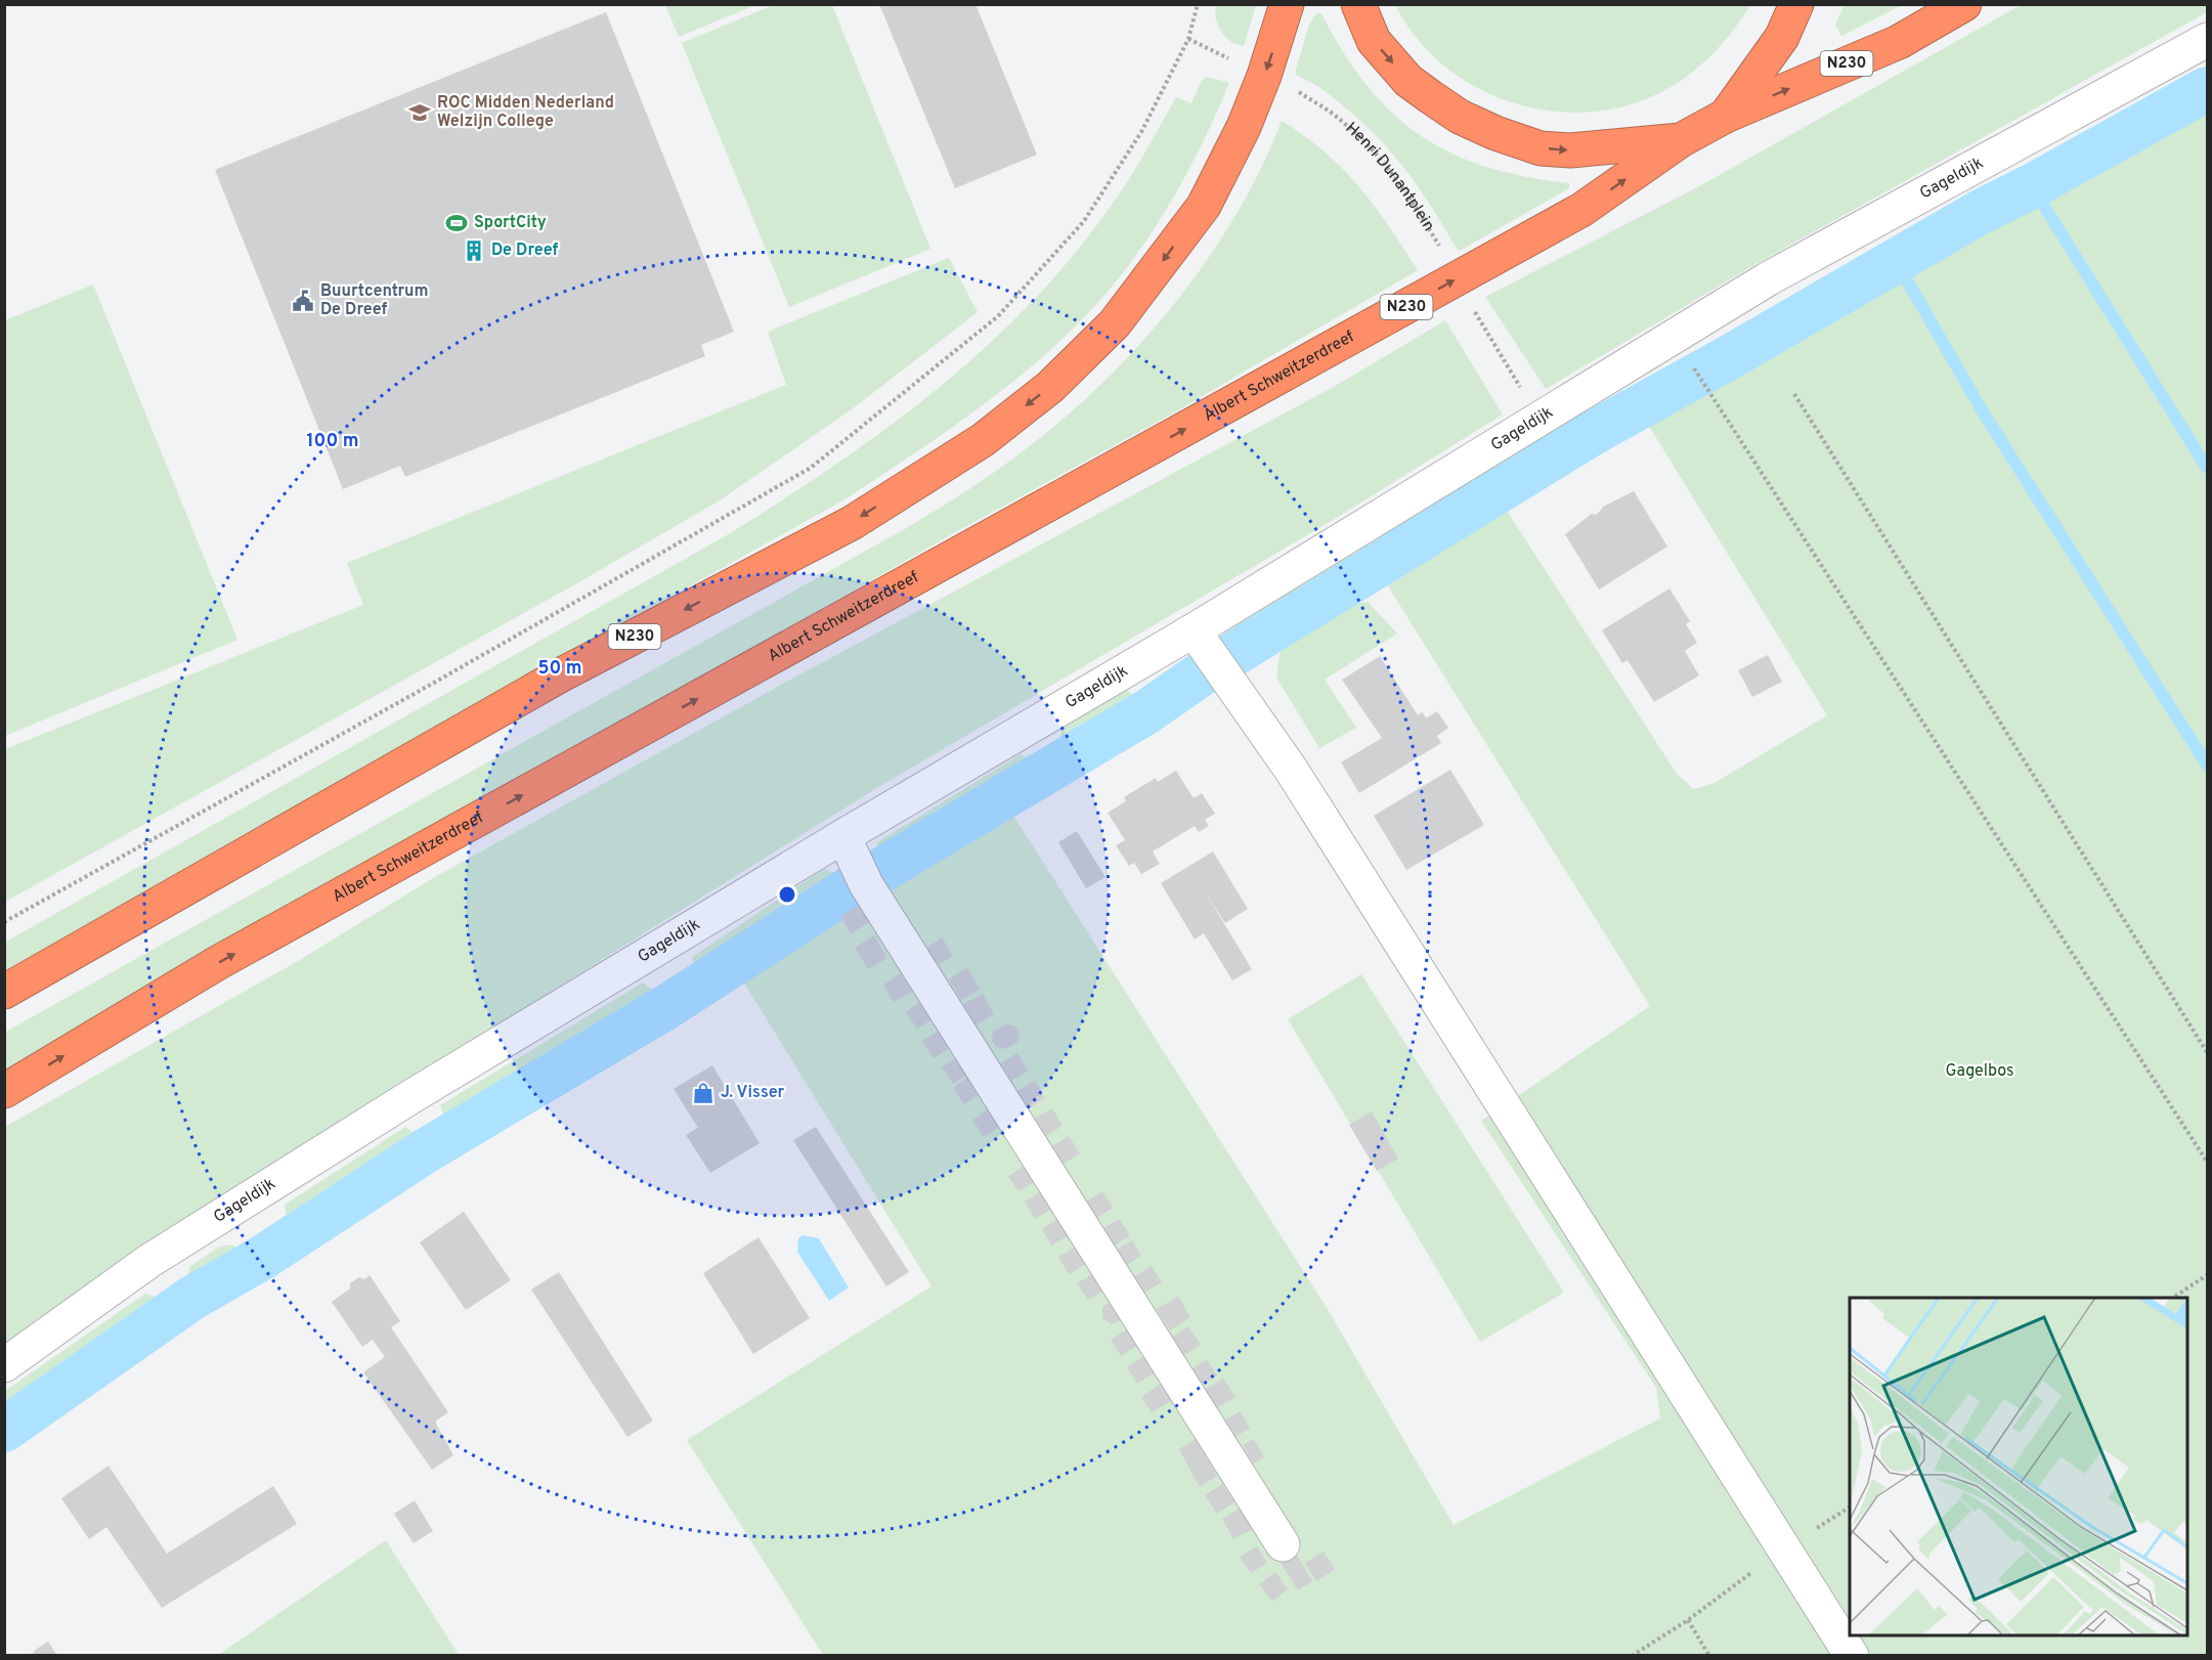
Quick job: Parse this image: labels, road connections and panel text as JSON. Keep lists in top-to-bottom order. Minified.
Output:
{"streets":{"highway":["N230","Albert Schweitzerdreef"],"street":["Gageldijk"],"path":["Henri Dunantplein"]},"crossings":[["N230","Henri Dunantplein"],["N230","Albert Schweitzerdreef"],["Henri Dunantplein","Gageldijk"],["Henri Dunantplein","Albert Schweitzerdreef"]],"parks":["Gagelbos"],"places":{"school or university":["ROC Midden Nederland Welzijn College"],"sports":["SportCity"],"building":["De Dreef"],"public building":["Buurtcentrum De Dreef"],"shop":["J. Visser"]},"rings":["100 m","50 m"]}
